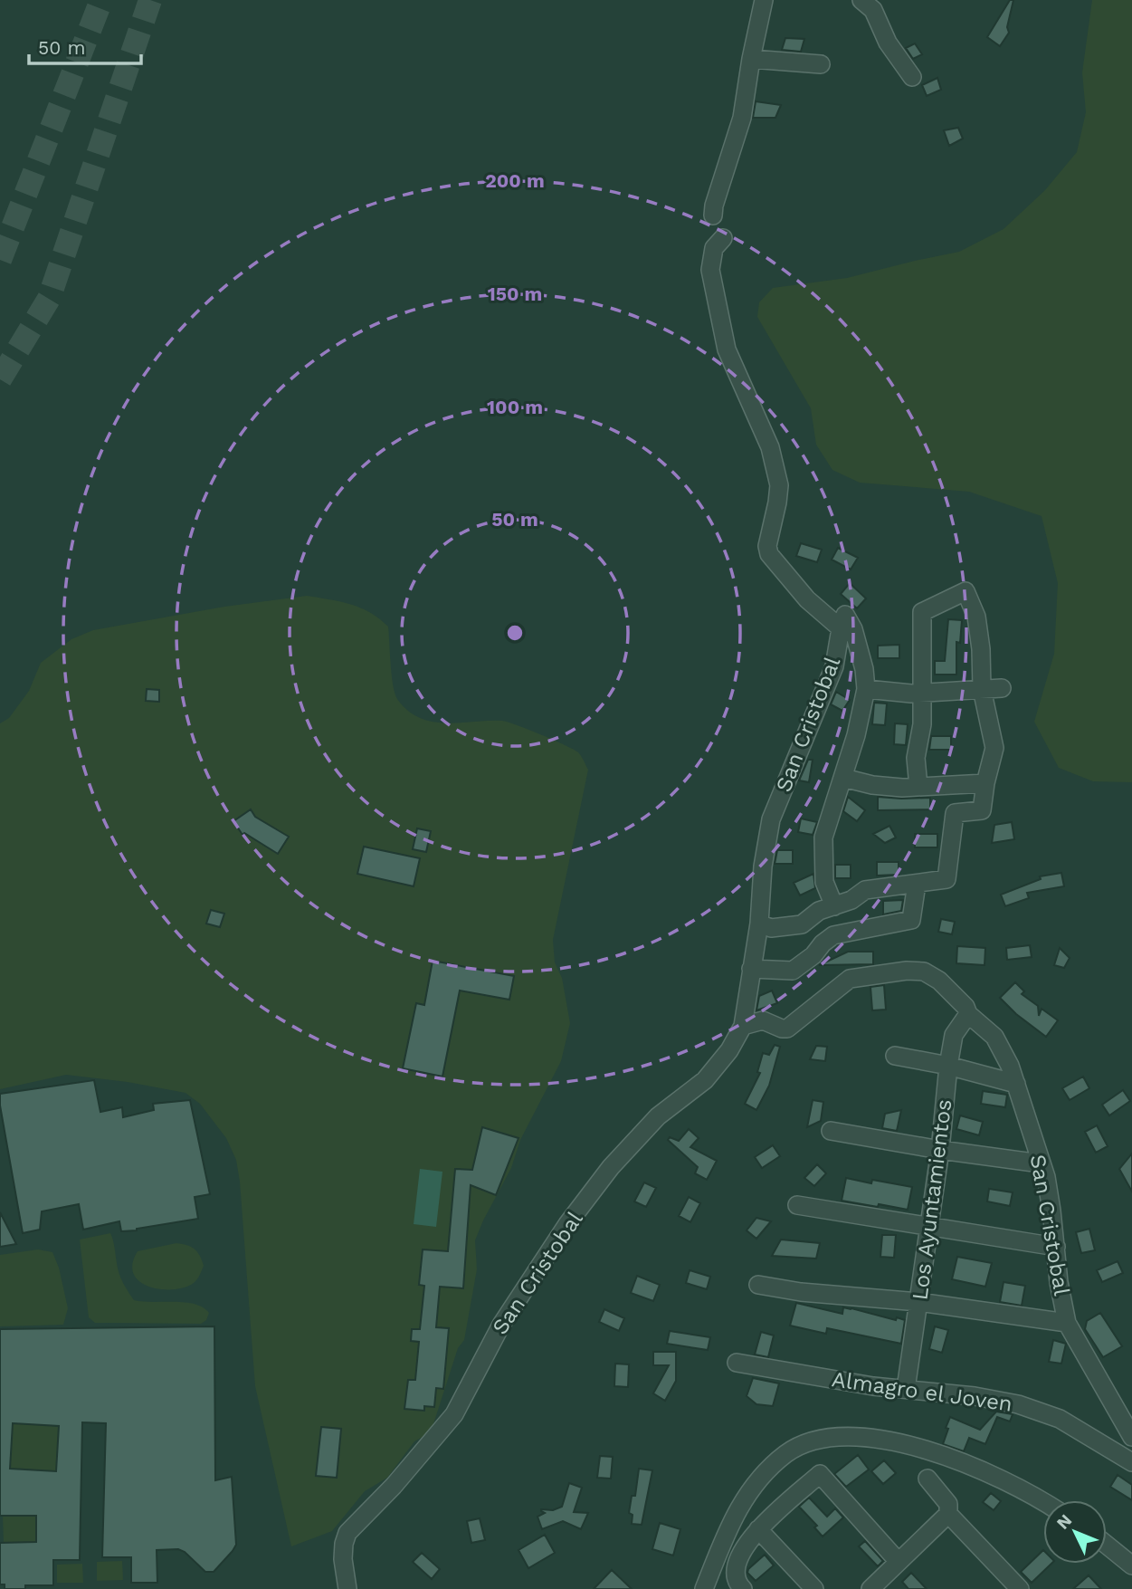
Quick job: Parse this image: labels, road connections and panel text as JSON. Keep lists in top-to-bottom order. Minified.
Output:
{"streets":{"street":["San Cristobal","Los Ayuntamientos","Almagro el Joven"]},"crossings":[["San Cristobal","Los Ayuntamientos"],["Los Ayuntamientos","Almagro el Joven"]],"scale_bar":"50 m","north":"top left","rings":["200 m","150 m","100 m","50 m"]}
